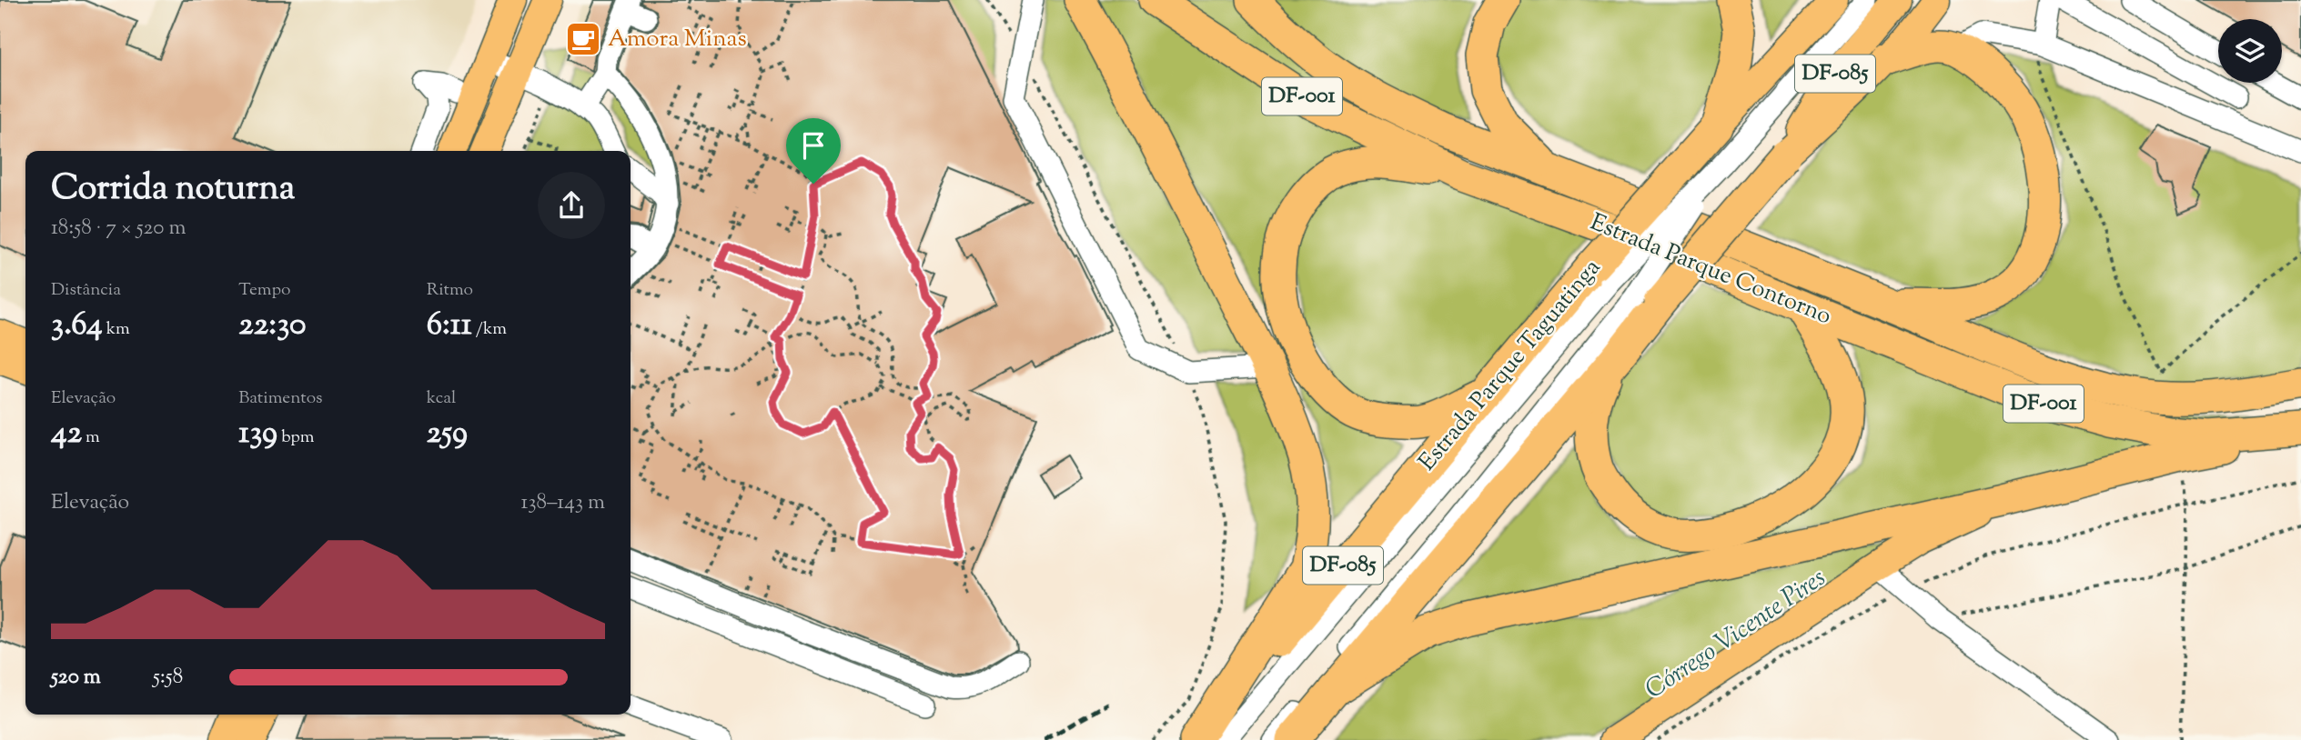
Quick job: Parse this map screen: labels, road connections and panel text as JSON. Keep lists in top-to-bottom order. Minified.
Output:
{"streets":{"highway":["DF-085","DF-001","Estrada Parque Contorno","Estrada Parque Taguatinga"]},"water":["Córrego Vicente Pires"],"places":{"cafe":["Amora Minas"]},"page":{"heading":["Corrida noturna","18:58 · 7 × 520 m"],"stats":[["Distância","3.64 km"],["Tempo","22:30"],["Ritmo","6:11 /km"],["Elevação","42 m"],["Batimentos","139 bpm"],["kcal","259"]],"chart":["Elevação","138–143 m"],"list":[{"name":"520 m","note":"5:58"}]}}
